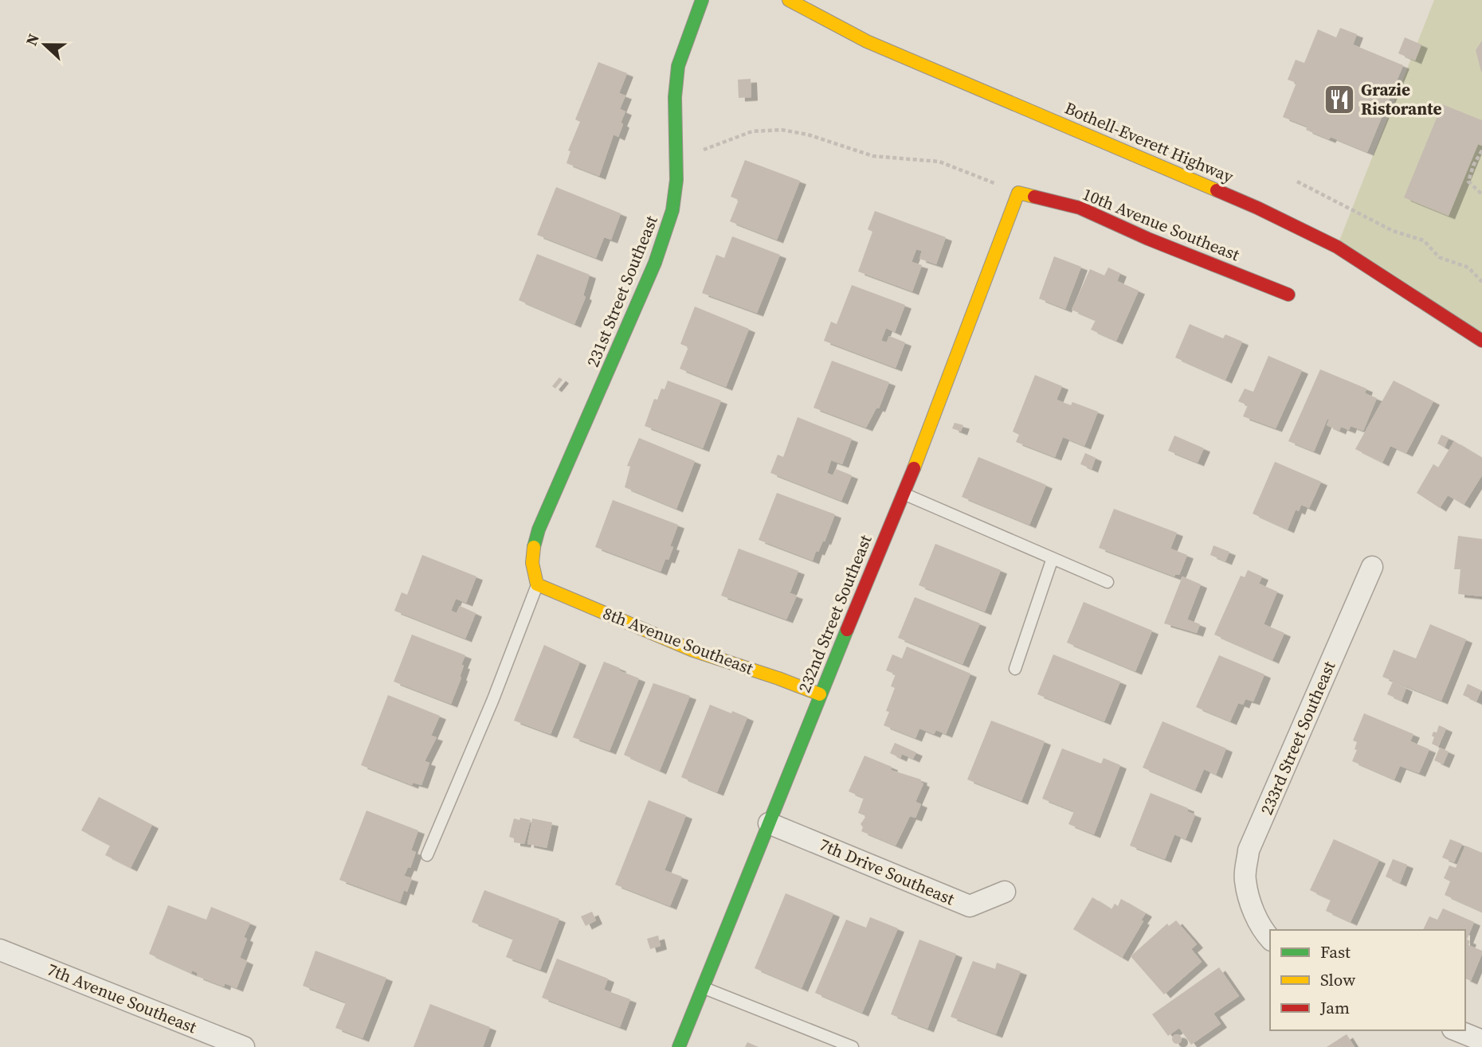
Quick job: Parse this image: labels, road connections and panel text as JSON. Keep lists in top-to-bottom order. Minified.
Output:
{"streets":{"street":["Bothell-Everett Highway","10th Avenue Southeast","231st Street Southeast","232nd Street Southeast","8th Avenue Southeast","233rd Street Southeast","7th Drive Southeast","7th Avenue Southeast"]},"crossings":[["10th Avenue Southeast","232nd Street Southeast"],["231st Street Southeast","8th Avenue Southeast"],["232nd Street Southeast","8th Avenue Southeast"],["232nd Street Southeast","7th Drive Southeast"]],"places":{"restaurant":["Grazie Ristorante"]},"legend":["Fast","Slow","Jam"],"north":"left"}
